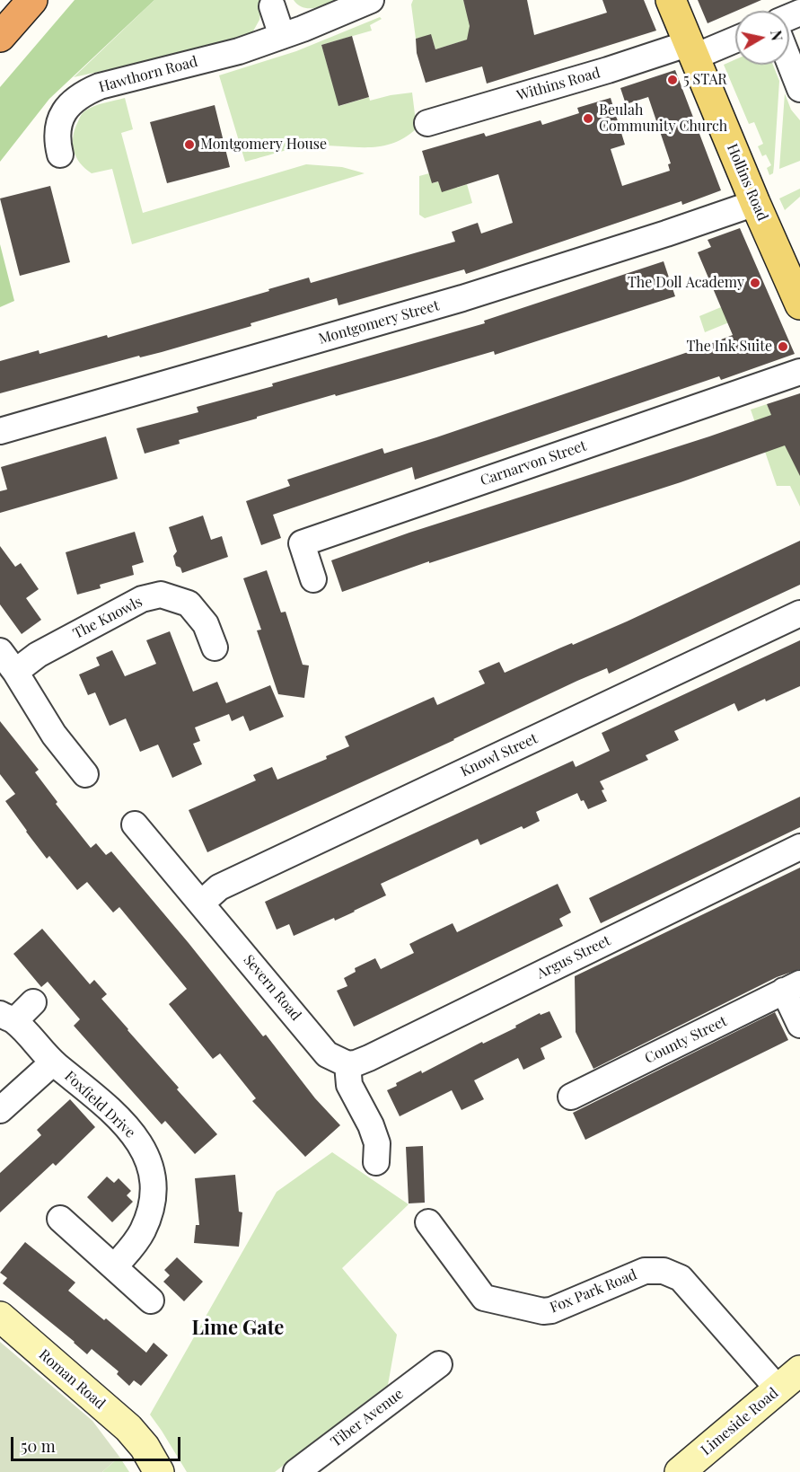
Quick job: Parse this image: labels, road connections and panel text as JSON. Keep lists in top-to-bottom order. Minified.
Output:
{"streets":{"main road":["Hollins Road"],"street":["Hawthorn Road","Withins Road","Montgomery Street","Carnarvon Street","The Knowls","Knowl Street","Argus Street","Severn Road","County Street","Foxfield Drive","Fox Park Road","Roman Road","Tiber Avenue","Limeside Road"]},"crossings":[["Withins Road","Hollins Road"],["Hollins Road","Montgomery Street"],["Knowl Street","Severn Road"],["Argus Street","Severn Road"],["Fox Park Road","Limeside Road"]],"districts":["Lime Gate"],"places":["5 STAR","Beulah Community Church","Montgomery House","The Doll Academy","The Ink Suite"],"scale_bar":"50 m","north":"right"}
